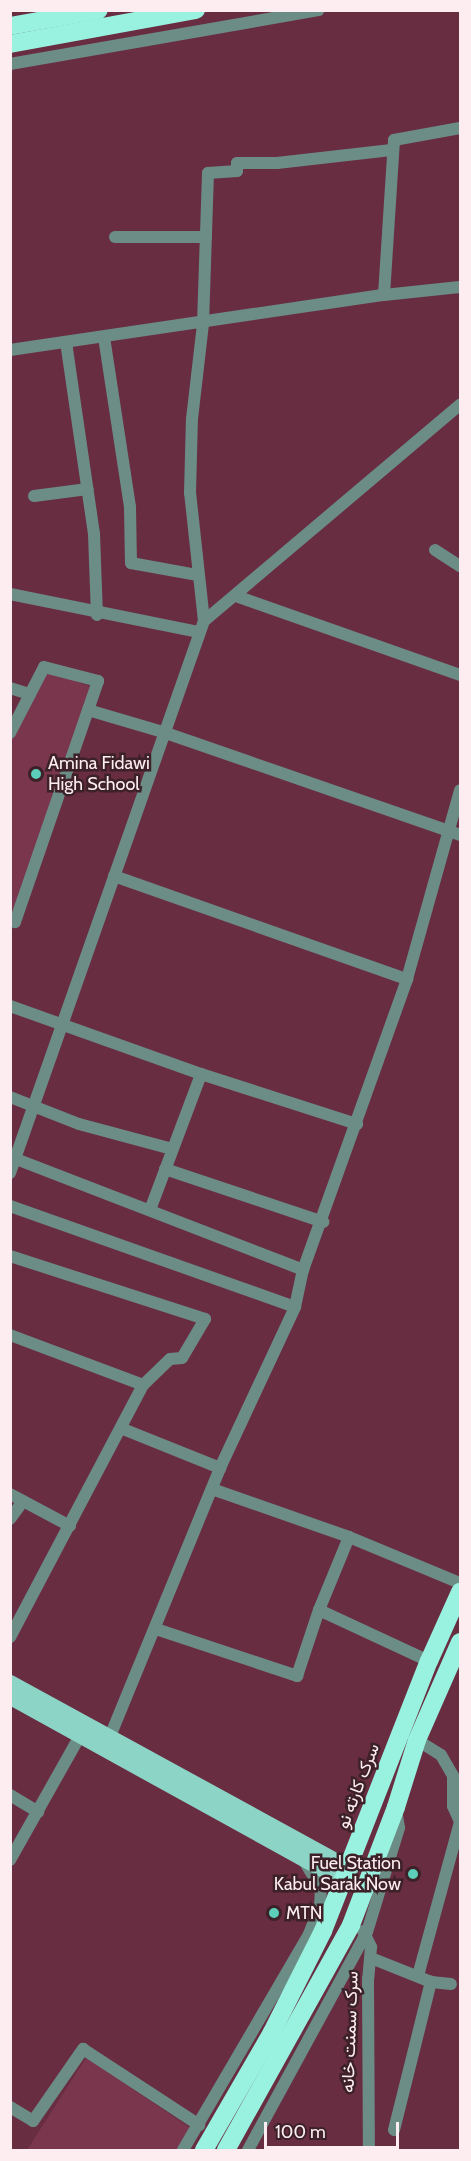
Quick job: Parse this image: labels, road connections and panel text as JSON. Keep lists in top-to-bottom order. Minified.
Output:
{"streets":{"highway":["سرک کارته نو"],"street":["سرک سمنت خانه"]},"places":["Amina Fidawi High School","Fuel Station Kabul Sarak Now","MTN"],"scale_bar":"100 m"}
